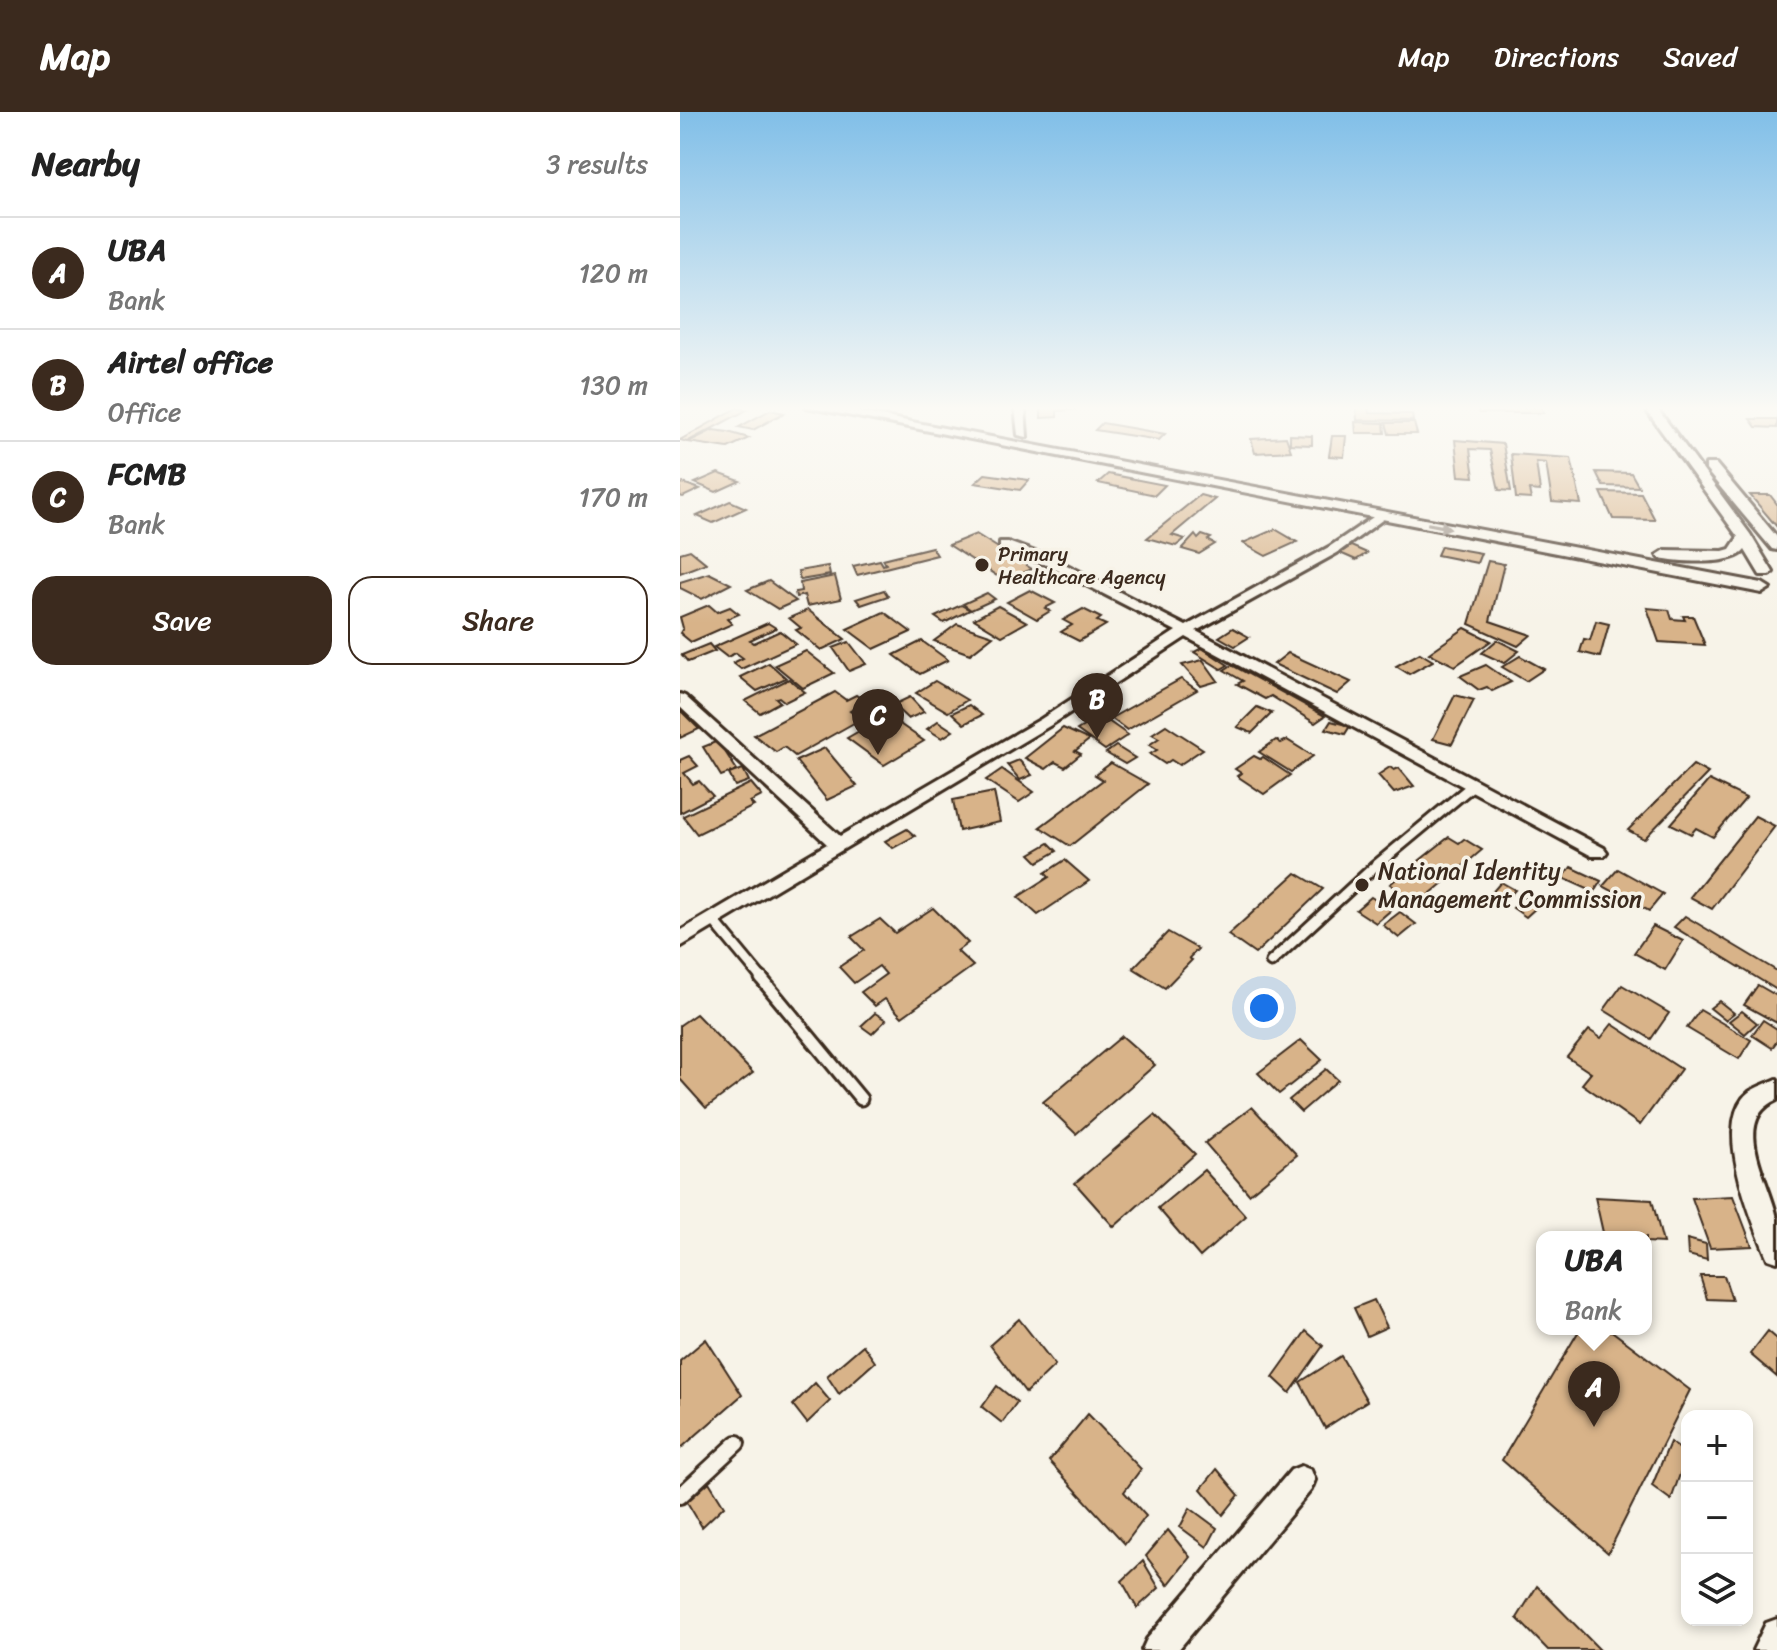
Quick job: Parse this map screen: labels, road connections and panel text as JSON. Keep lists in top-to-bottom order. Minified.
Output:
{"places":["Primary Healthcare Agency","National Identity Management Commission"],"page":{"header":"Map","nav":["Map","Directions","Saved"],"heading":["Nearby","3 results"],"list":[{"mark":"A","name":"UBA","note":"Bank","value":"120 m"},{"mark":"B","name":"Airtel office","note":"Office","value":"130 m"},{"mark":"C","name":"FCMB","note":"Bank","value":"170 m"}],"buttons":["Save","Share"],"pins":["B","C","A"],"popup":["UBA","Bank"],"map_buttons":["+","−"]}}
